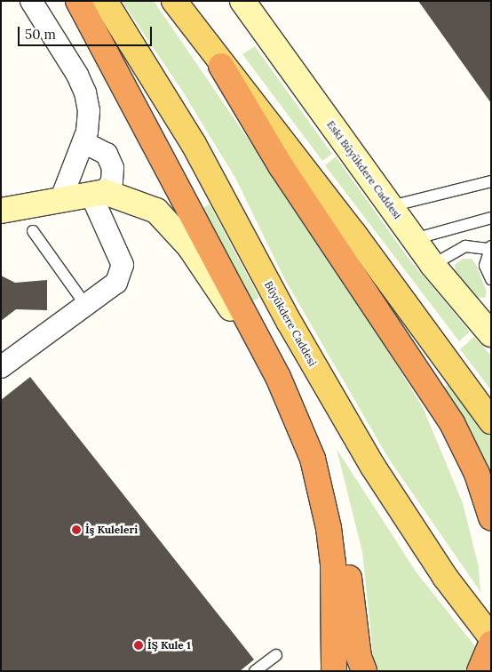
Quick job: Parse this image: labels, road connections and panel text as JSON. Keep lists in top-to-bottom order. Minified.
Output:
{"streets":{"main road":["Büyükdere Caddesi"],"street":["Eski Büyükdere Caddesi"]},"places":["İş Kuleleri","İŞ Kule 1"],"scale_bar":"50 m"}
